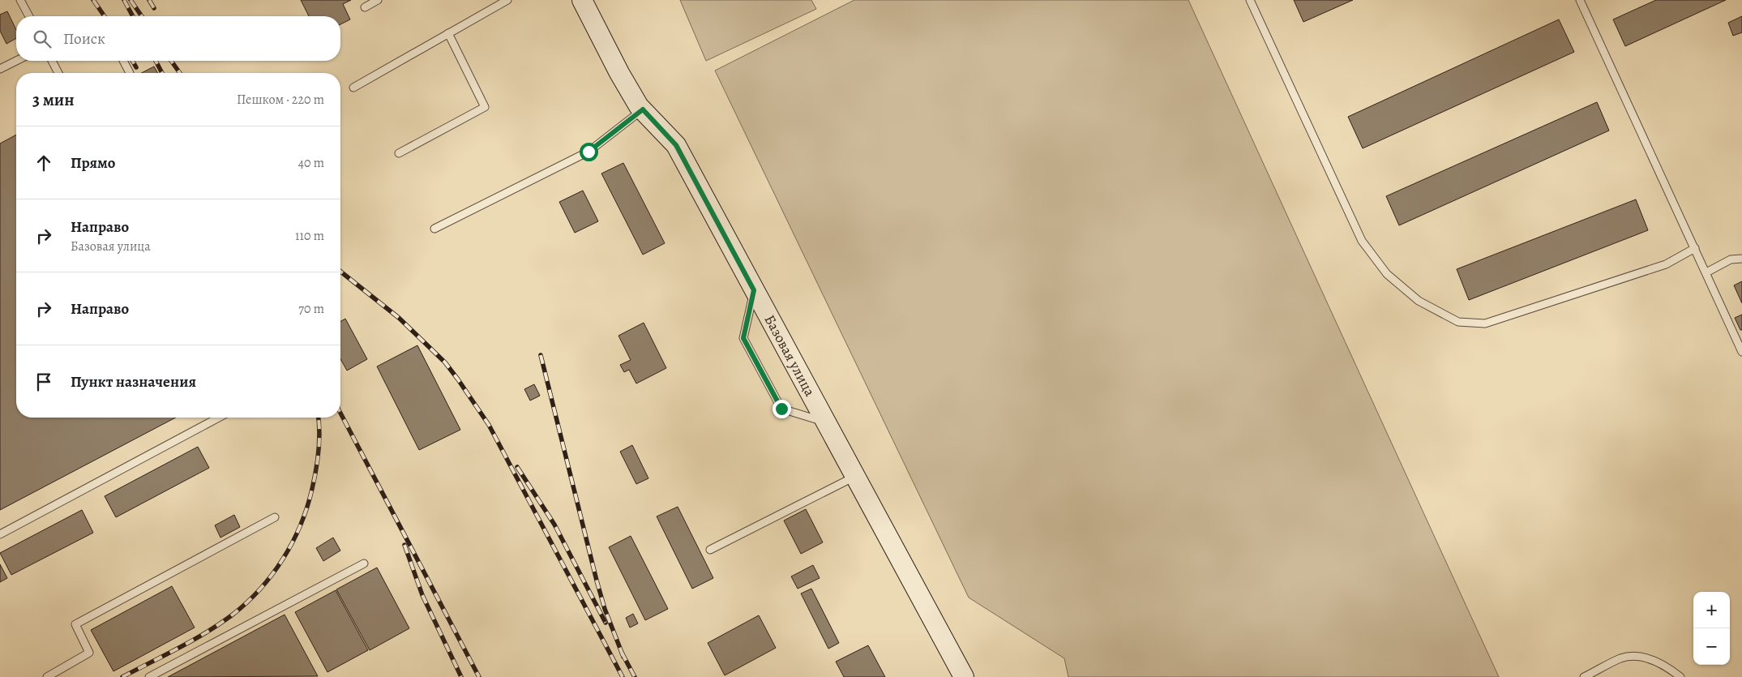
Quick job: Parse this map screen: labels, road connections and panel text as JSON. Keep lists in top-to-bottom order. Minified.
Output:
{"streets":{"street":["Базовая улица"]},"page":{"search":"Поиск","heading":["3 мин","Пешком · 220 m"],"list":[["Прямо","40 m"],["Направо","Базовая улица","110 m"],["Направо","70 m"],"Пункт назначения"],"map_buttons":["+","−"]}}
